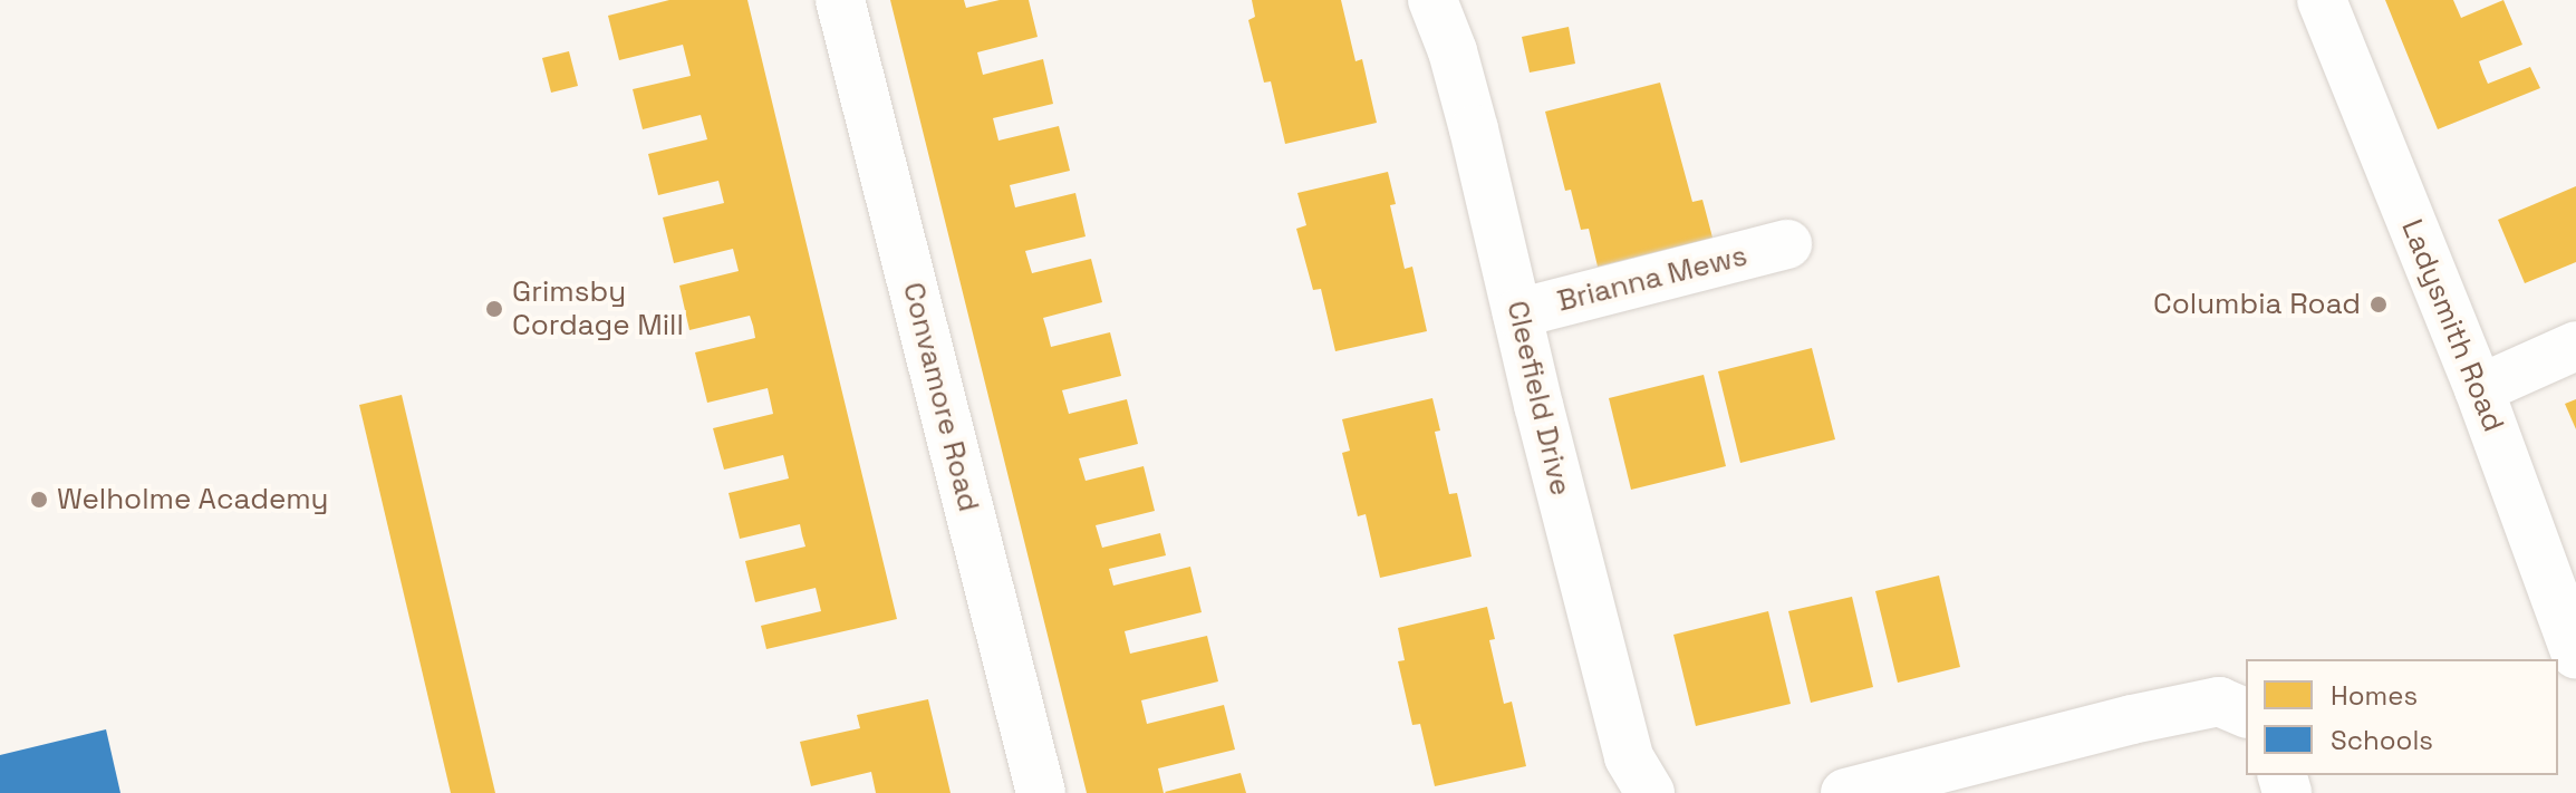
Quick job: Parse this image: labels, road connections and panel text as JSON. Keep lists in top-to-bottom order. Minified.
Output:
{"streets":{"street":["Brianna Mews","Ladysmith Road","Convamore Road","Cleefield Drive"]},"crossings":[["Brianna Mews","Cleefield Drive"]],"places":["Columbia Road","Grimsby Cordage Mill","Welholme Academy"],"legend":["Homes","Schools"]}
